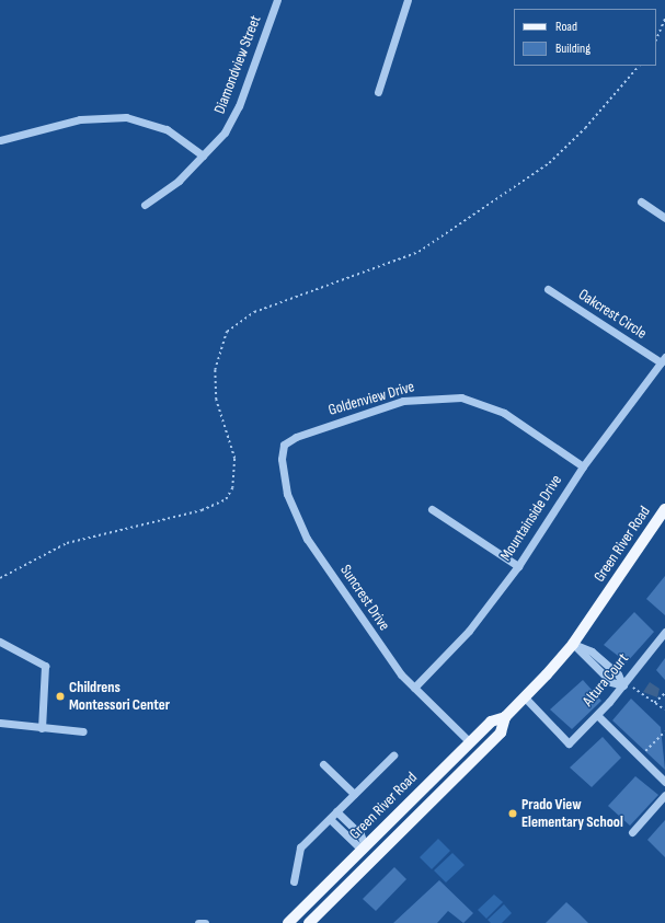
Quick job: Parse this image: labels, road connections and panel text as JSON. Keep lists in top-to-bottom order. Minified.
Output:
{"streets":{"main road":["Green River Road"],"street":["Diamondview Street","Oakcrest Circle","Goldenview Drive","Mountainside Drive","Suncrest Drive","Altura Court"]},"crossings":[["Oakcrest Circle","Mountainside Drive"],["Goldenview Drive","Mountainside Drive"],["Goldenview Drive","Suncrest Drive"],["Mountainside Drive","Suncrest Drive"],["Green River Road","Suncrest Drive"],["Green River Road","Altura Court"]],"places":["Childrens Montessori Center","Prado View Elementary School"],"legend":["Road","Building"]}
